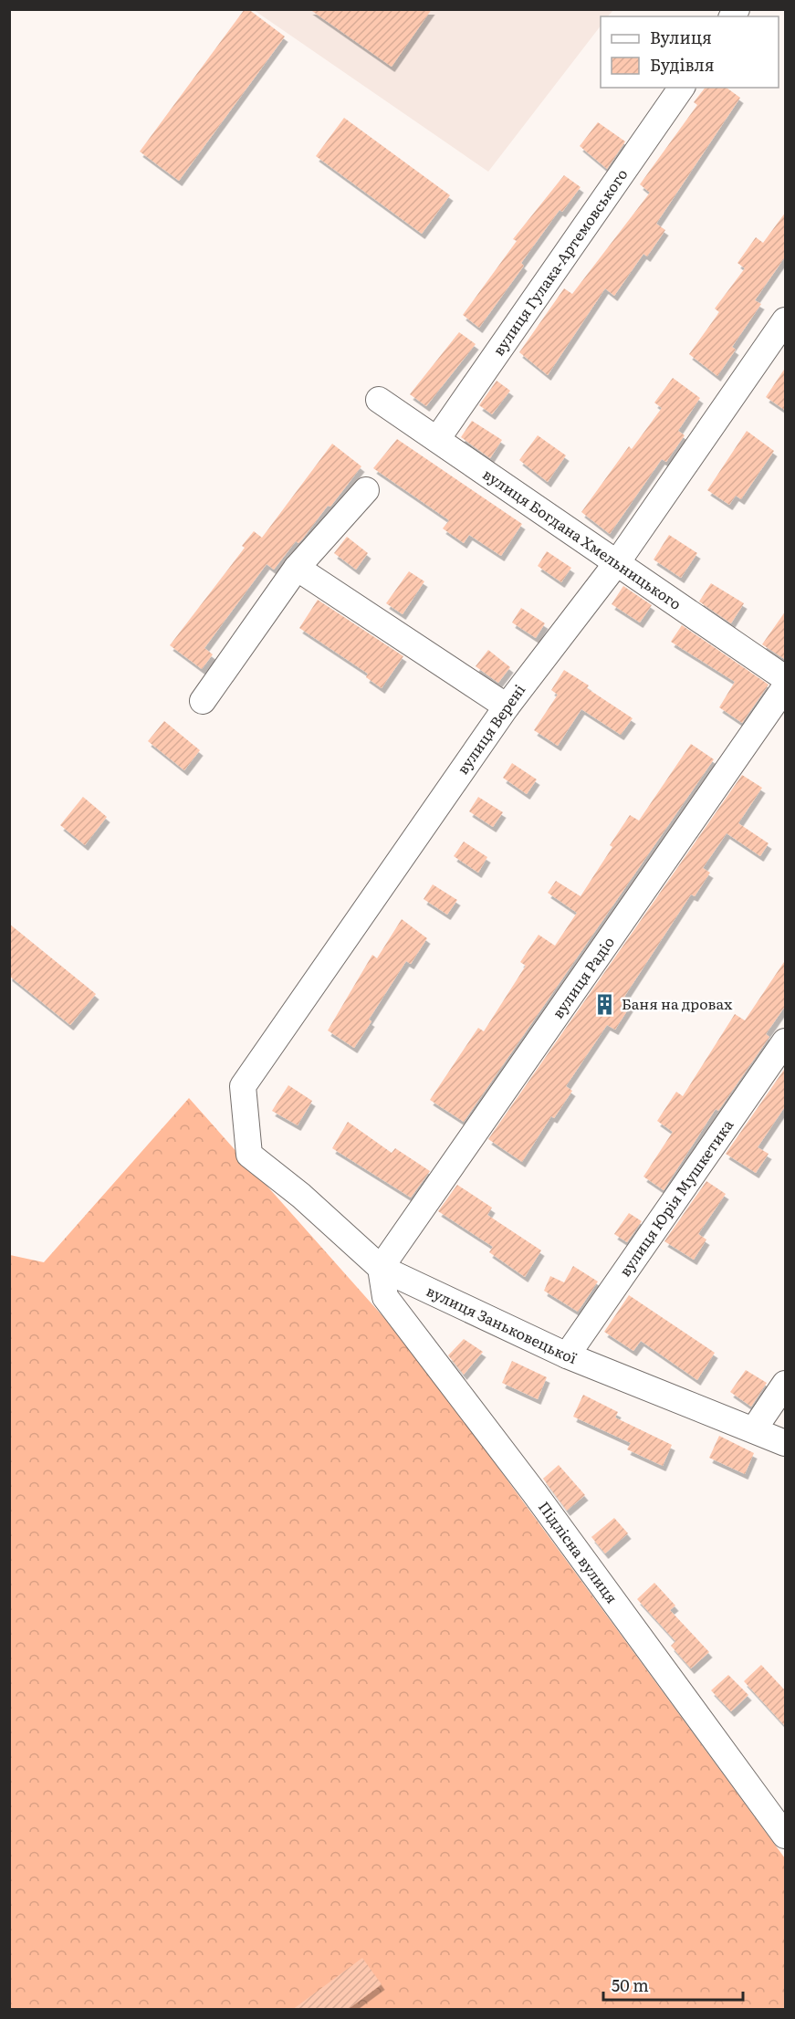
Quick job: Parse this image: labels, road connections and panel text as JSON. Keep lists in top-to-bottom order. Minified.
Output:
{"streets":{"street":["вулиця Гулака-Артемовського","вулиця Богдана Хмельницького","вулиця Верені","вулиця Радіо","вулиця Юрія Мушкетика","вулиця Заньковецької","Підлісна вулиця"]},"crossings":[["вулиця Гулака-Артемовського","вулиця Богдана Хмельницького"],["вулиця Богдана Хмельницького","вулиця Верені"],["вулиця Верені","вулиця Заньковецької"],["вулиця Радіо","вулиця Заньковецької"],["вулиця Радіо","Підлісна вулиця"],["вулиця Юрія Мушкетика","вулиця Заньковецької"],["вулиця Заньковецької","Підлісна вулиця"]],"places":{"building":["Баня на дровах"]},"legend":["Вулиця","Будівля"],"scale_bar":"50 m"}
